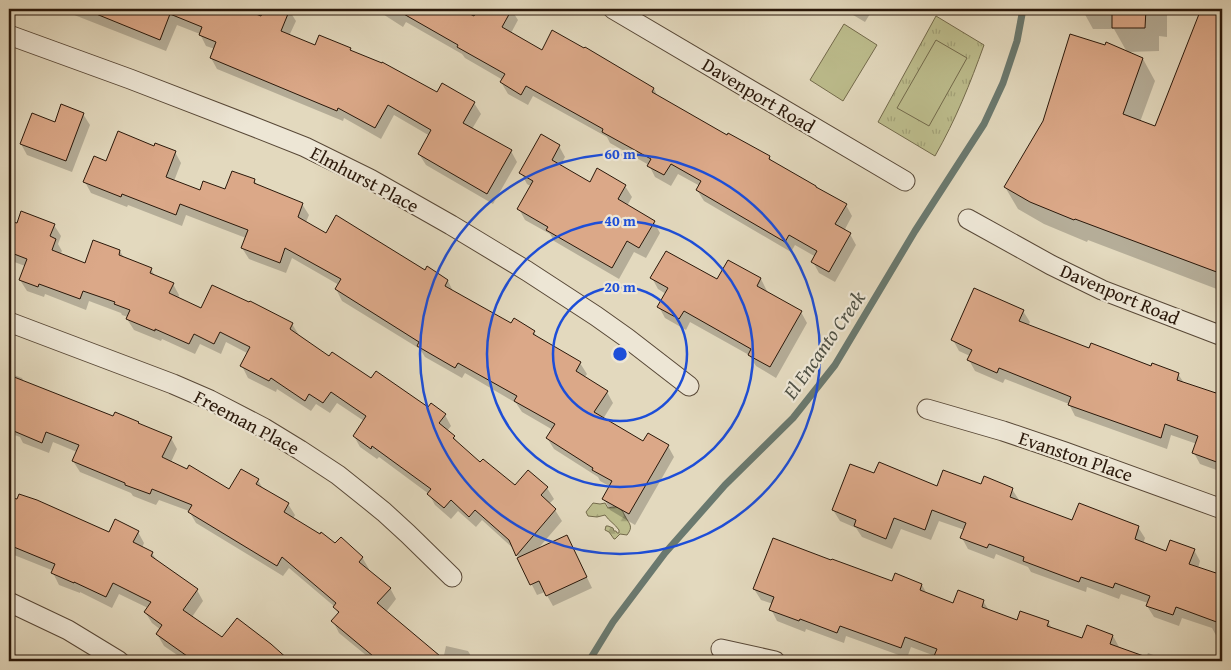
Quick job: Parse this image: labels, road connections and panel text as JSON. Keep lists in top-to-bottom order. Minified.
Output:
{"streets":{"street":["Davenport Road","Elmhurst Place","Freeman Place","Evanston Place"]},"water":["El Encanto Creek"],"rings":["60 m","40 m","20 m"]}
